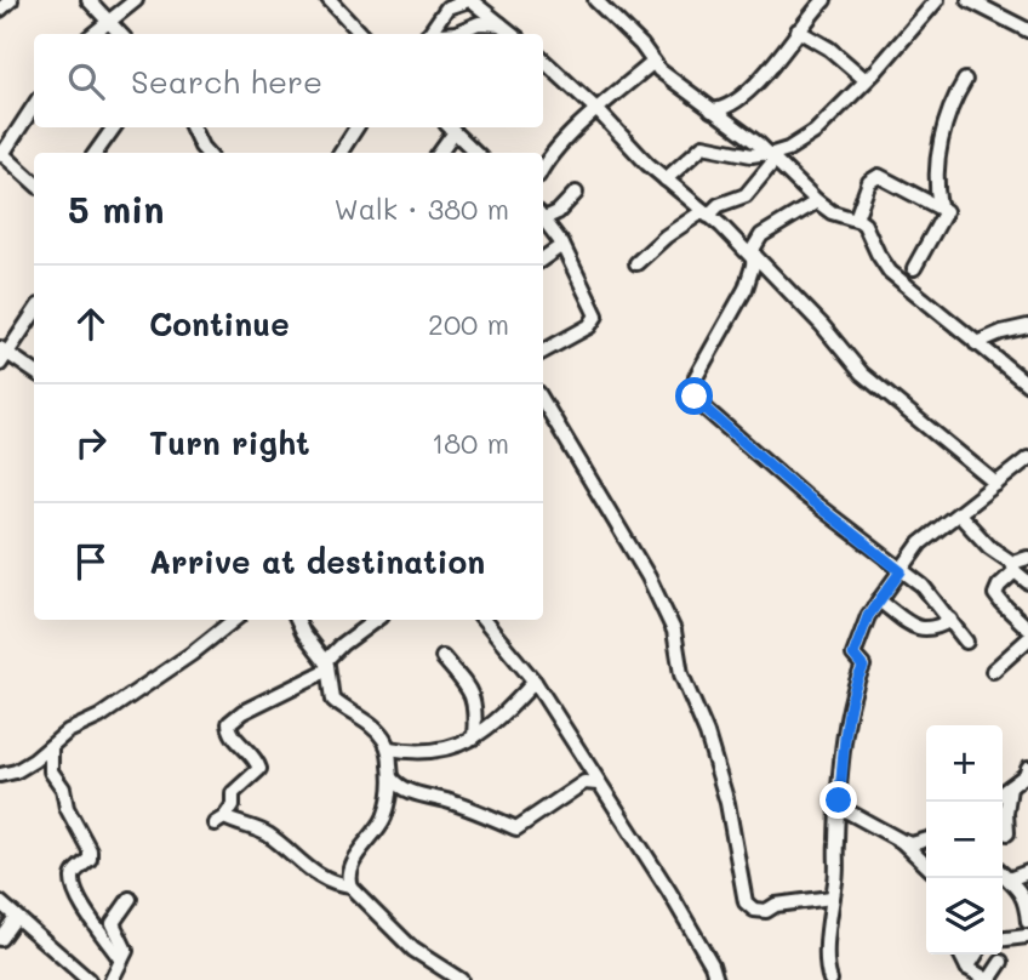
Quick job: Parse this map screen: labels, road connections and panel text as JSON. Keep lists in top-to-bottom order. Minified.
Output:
{"page":{"search":"Search here","heading":["5 min","Walk · 380 m"],"list":[["Continue","200 m"],["Turn right","180 m"],"Arrive at destination"],"map_buttons":["+","−"]}}
